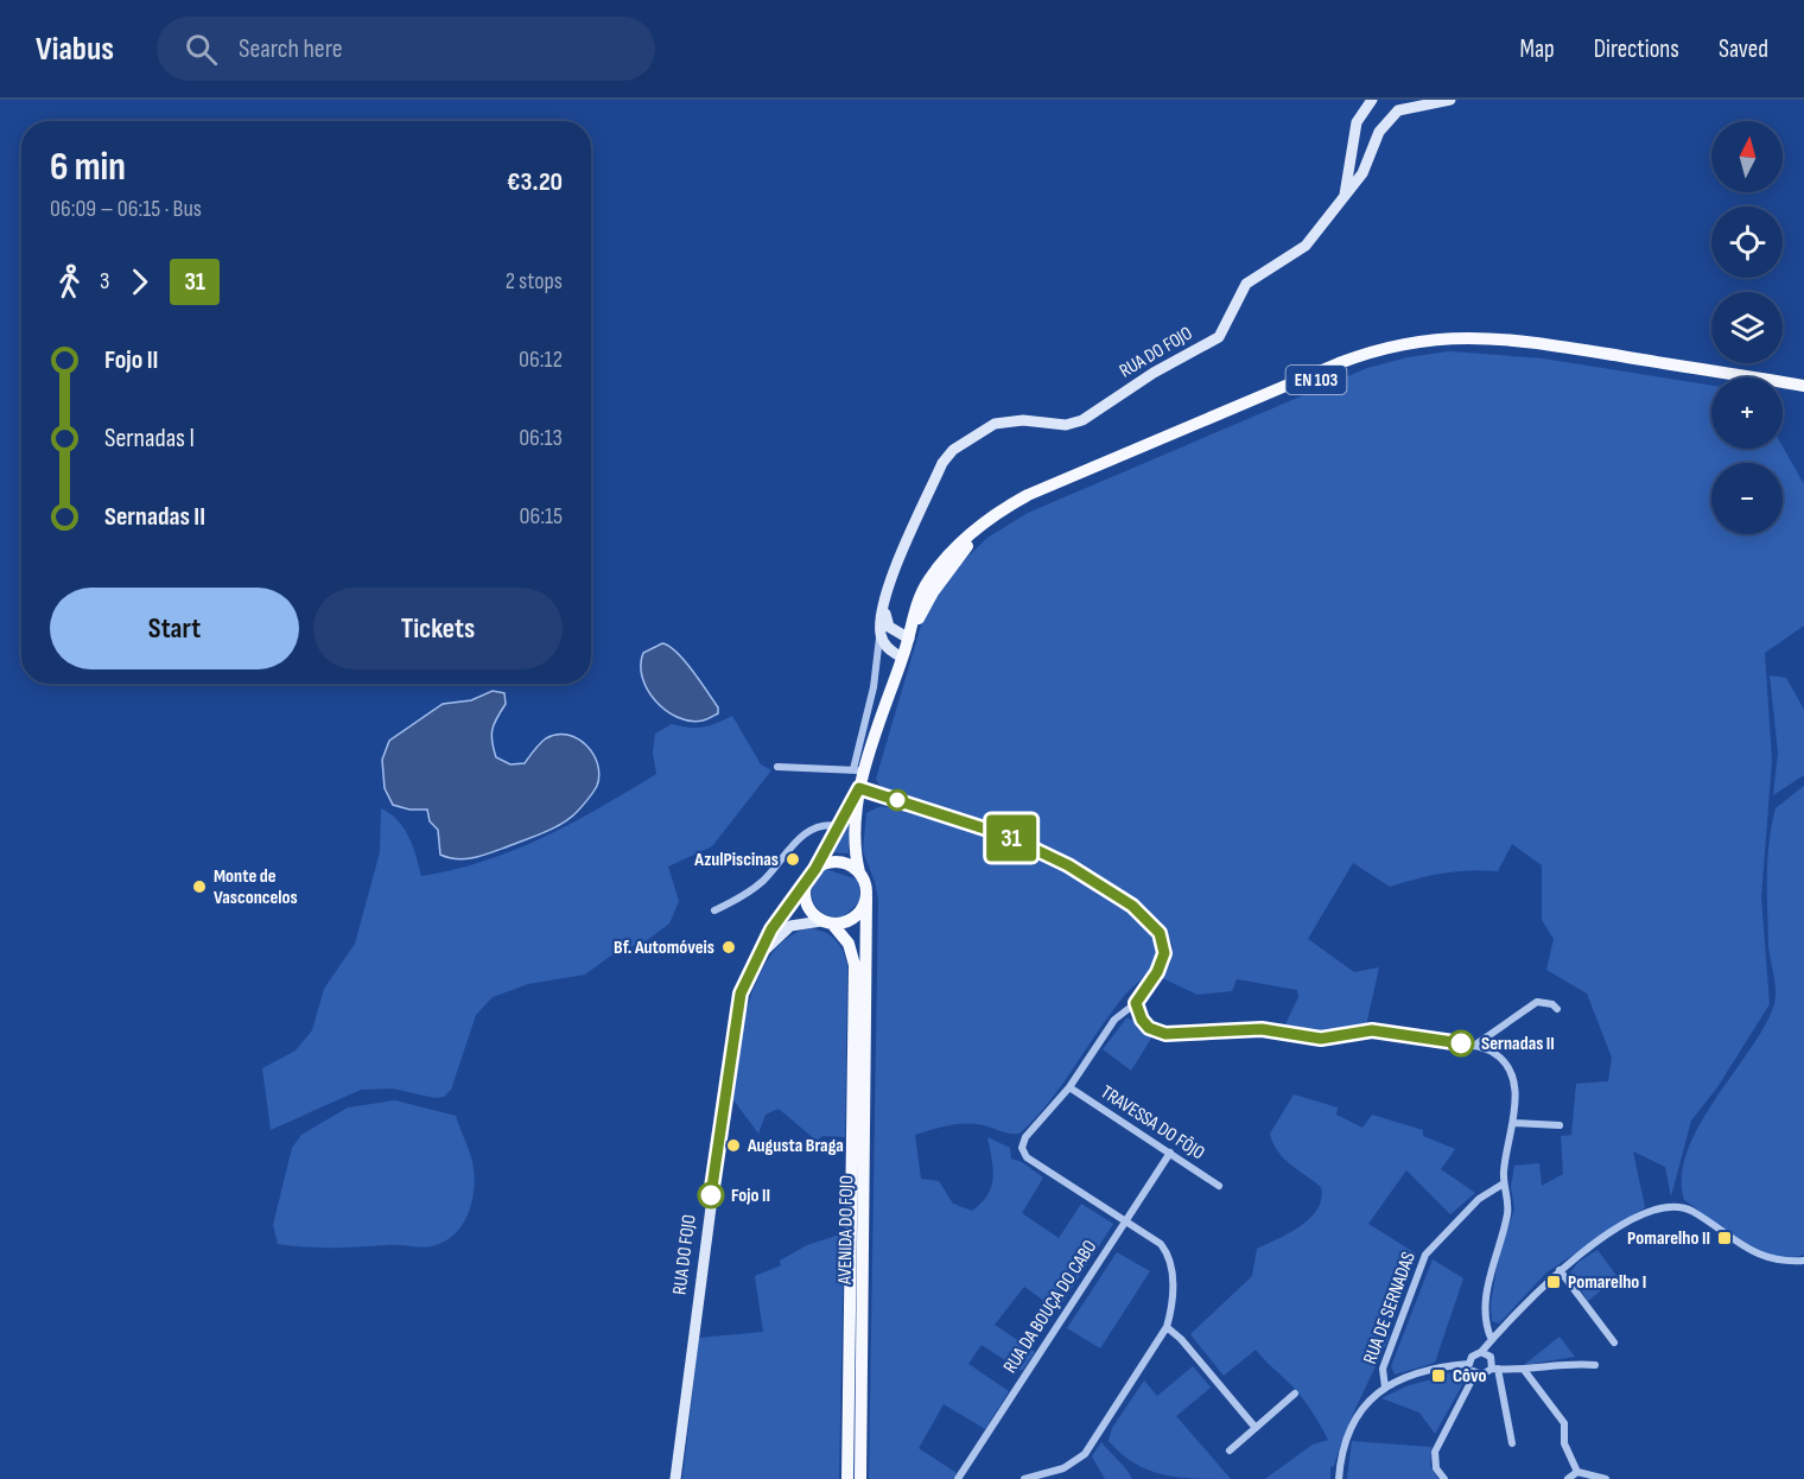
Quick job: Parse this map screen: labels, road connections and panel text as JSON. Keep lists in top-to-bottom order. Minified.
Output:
{"streets":{"main road":["RUA DO FOJO","EN 103","AVENIDA DO FOJO"],"street":["TRAVESSA DO FÔJO","RUA DA BOUÇA DO CABO","RUA DE SERNADAS"]},"crossings":[["RUA DO FOJO","EN 103"],["RUA DO FOJO","AVENIDA DO FOJO"],["EN 103","AVENIDA DO FOJO"],["TRAVESSA DO FÔJO","RUA DA BOUÇA DO CABO"]],"places":{"other":["AzulPiscinas","Monte de Vasconcelos","Bf. Automóveis","Sernadas II","Augusta Braga","Fojo II"],"transit":["Pomarelho II","Pomarelho I","Côvo"]},"lines":["bus line 31"],"north":"top","page":{"header":"Viabus","search":"Search here","nav":["Map","Directions","Saved"],"on_map":"31","map_buttons":["+","−"],"heading":["6 min","06:09 – 06:15 · Bus","€3.20"],"legs":["3","31","2 stops"],"list":[{"name":"Fojo II","value":"06:12"},{"name":"Sernadas I","value":"06:13"},{"name":"Sernadas II","value":"06:15"}],"buttons":["Start","Tickets"]}}
